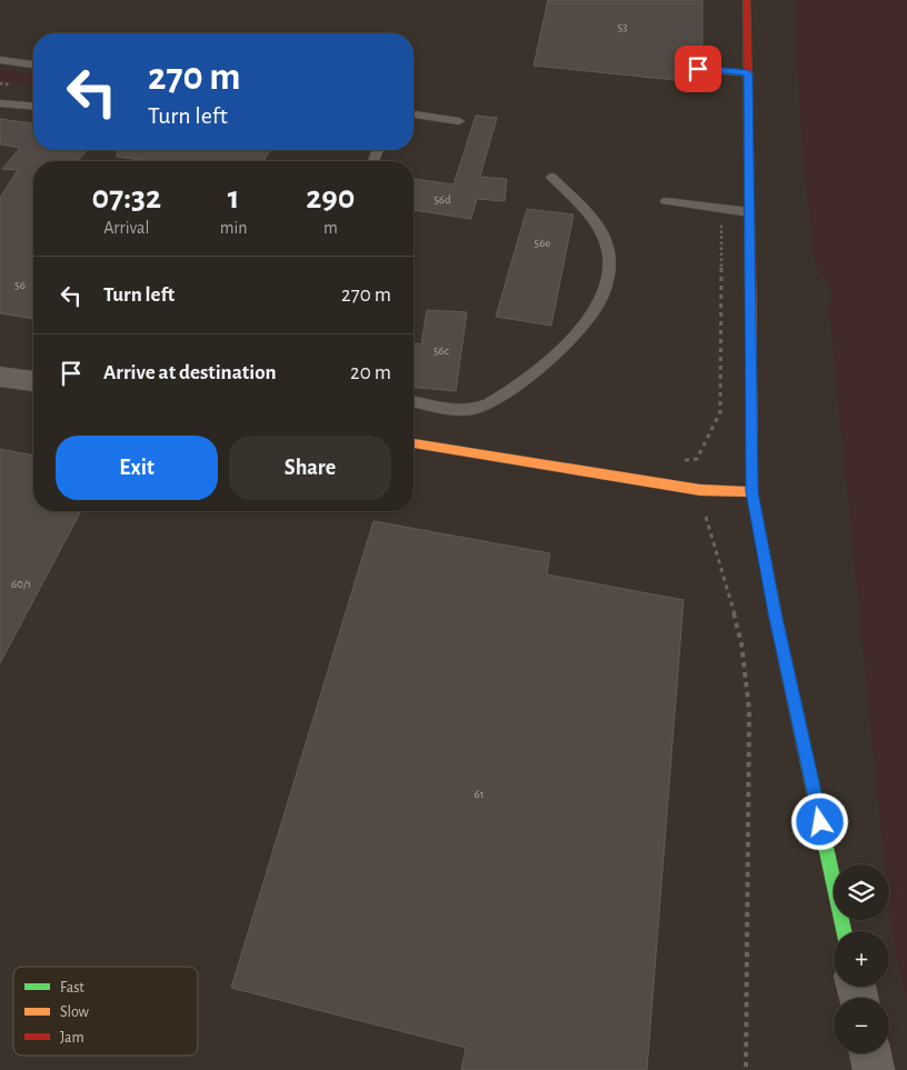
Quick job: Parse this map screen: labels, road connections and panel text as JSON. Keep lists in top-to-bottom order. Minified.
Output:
{"house_numbers":["53","56d","56e","56","56c","60/1","61"],"legend":["Fast","Slow","Jam"],"page":{"turn":["270 m","Turn left"],"eta":["07:32","Arrival","1","min","290","m"],"list":[{"name":"Turn left","value":"270 m"},{"name":"Arrive at destination","value":"20 m"}],"buttons":["Exit","Share"],"map_buttons":["+","−"]}}
